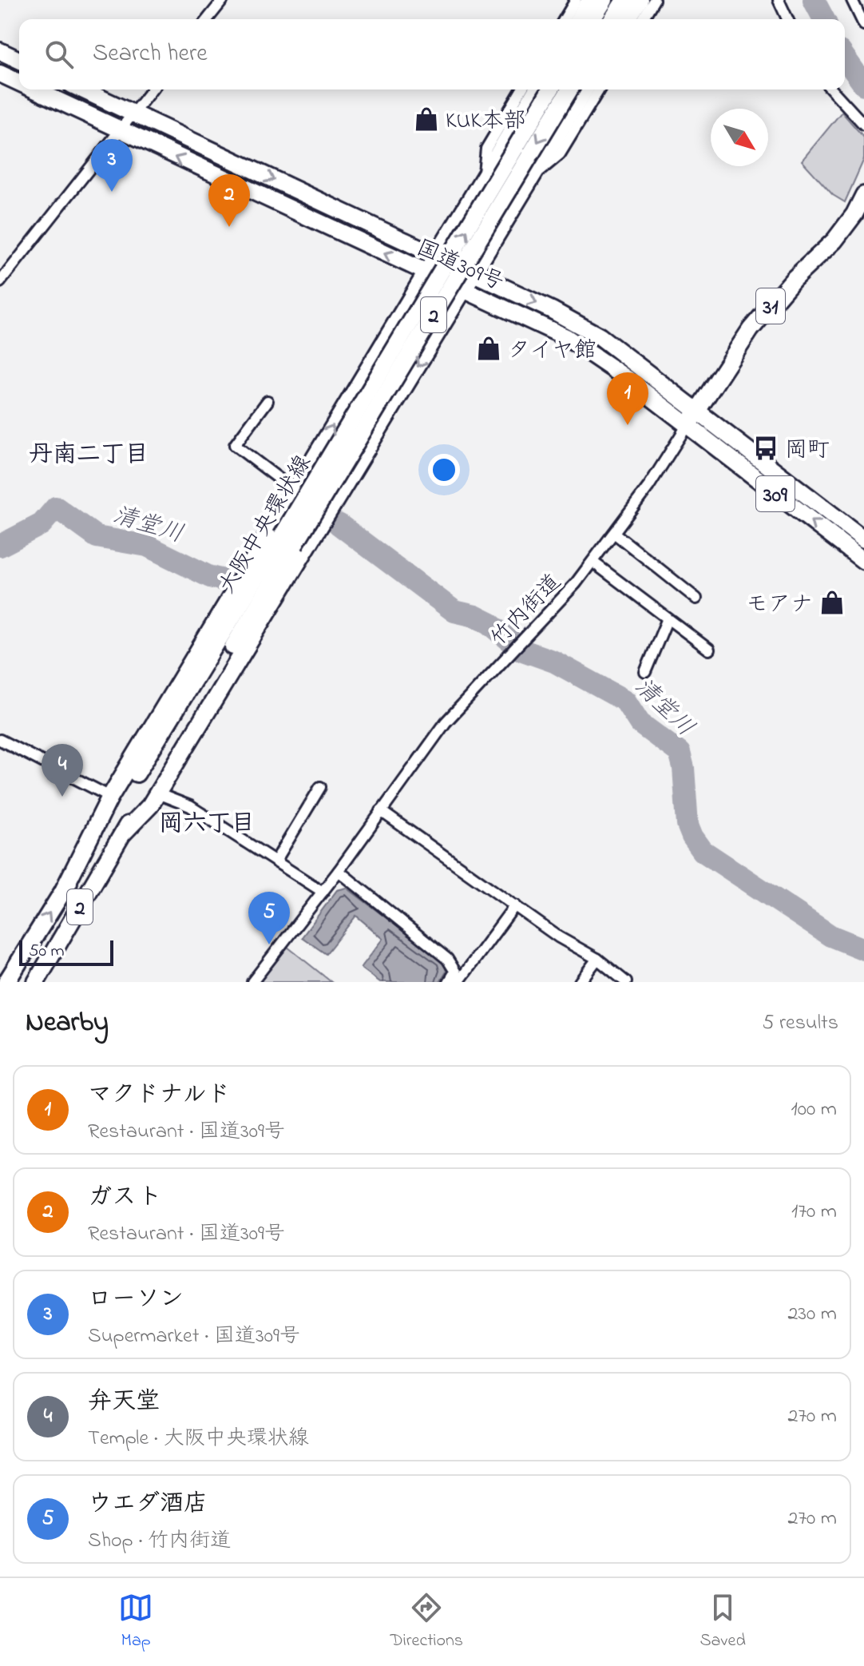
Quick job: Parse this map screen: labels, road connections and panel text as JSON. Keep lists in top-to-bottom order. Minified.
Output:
{"streets":{"main road":["国道309号","31","2","309","大阪中央環状線"],"street":["竹内街道"]},"crossings":[["国道309号","31"],["国道309号","竹内街道"],["31","竹内街道"]],"districts":["丹南二丁目","岡六丁目"],"water":["清堂川"],"places":{"shop":["KUK本部","タイヤ館","モアナ"],"bus stop":["岡町"]},"scale_bar":"50 m","north":"bottom right","page":{"search":"Search here","pins":["3","2","1","4","5"],"scale":"50 m","heading":["Nearby","5 results"],"list":[{"mark":"1","name":"マクドナルド","note":"Restaurant · 国道309号","value":"100 m"},{"mark":"2","name":"ガスト","note":"Restaurant · 国道309号","value":"170 m"},{"mark":"3","name":"ローソン","note":"Supermarket · 国道309号","value":"230 m"},{"mark":"4","name":"弁天堂","note":"Temple · 大阪中央環状線","value":"270 m"},{"mark":"5","name":"ウエダ酒店","note":"Shop · 竹内街道","value":"270 m"}],"nav":["Map","Directions","Saved"]}}
